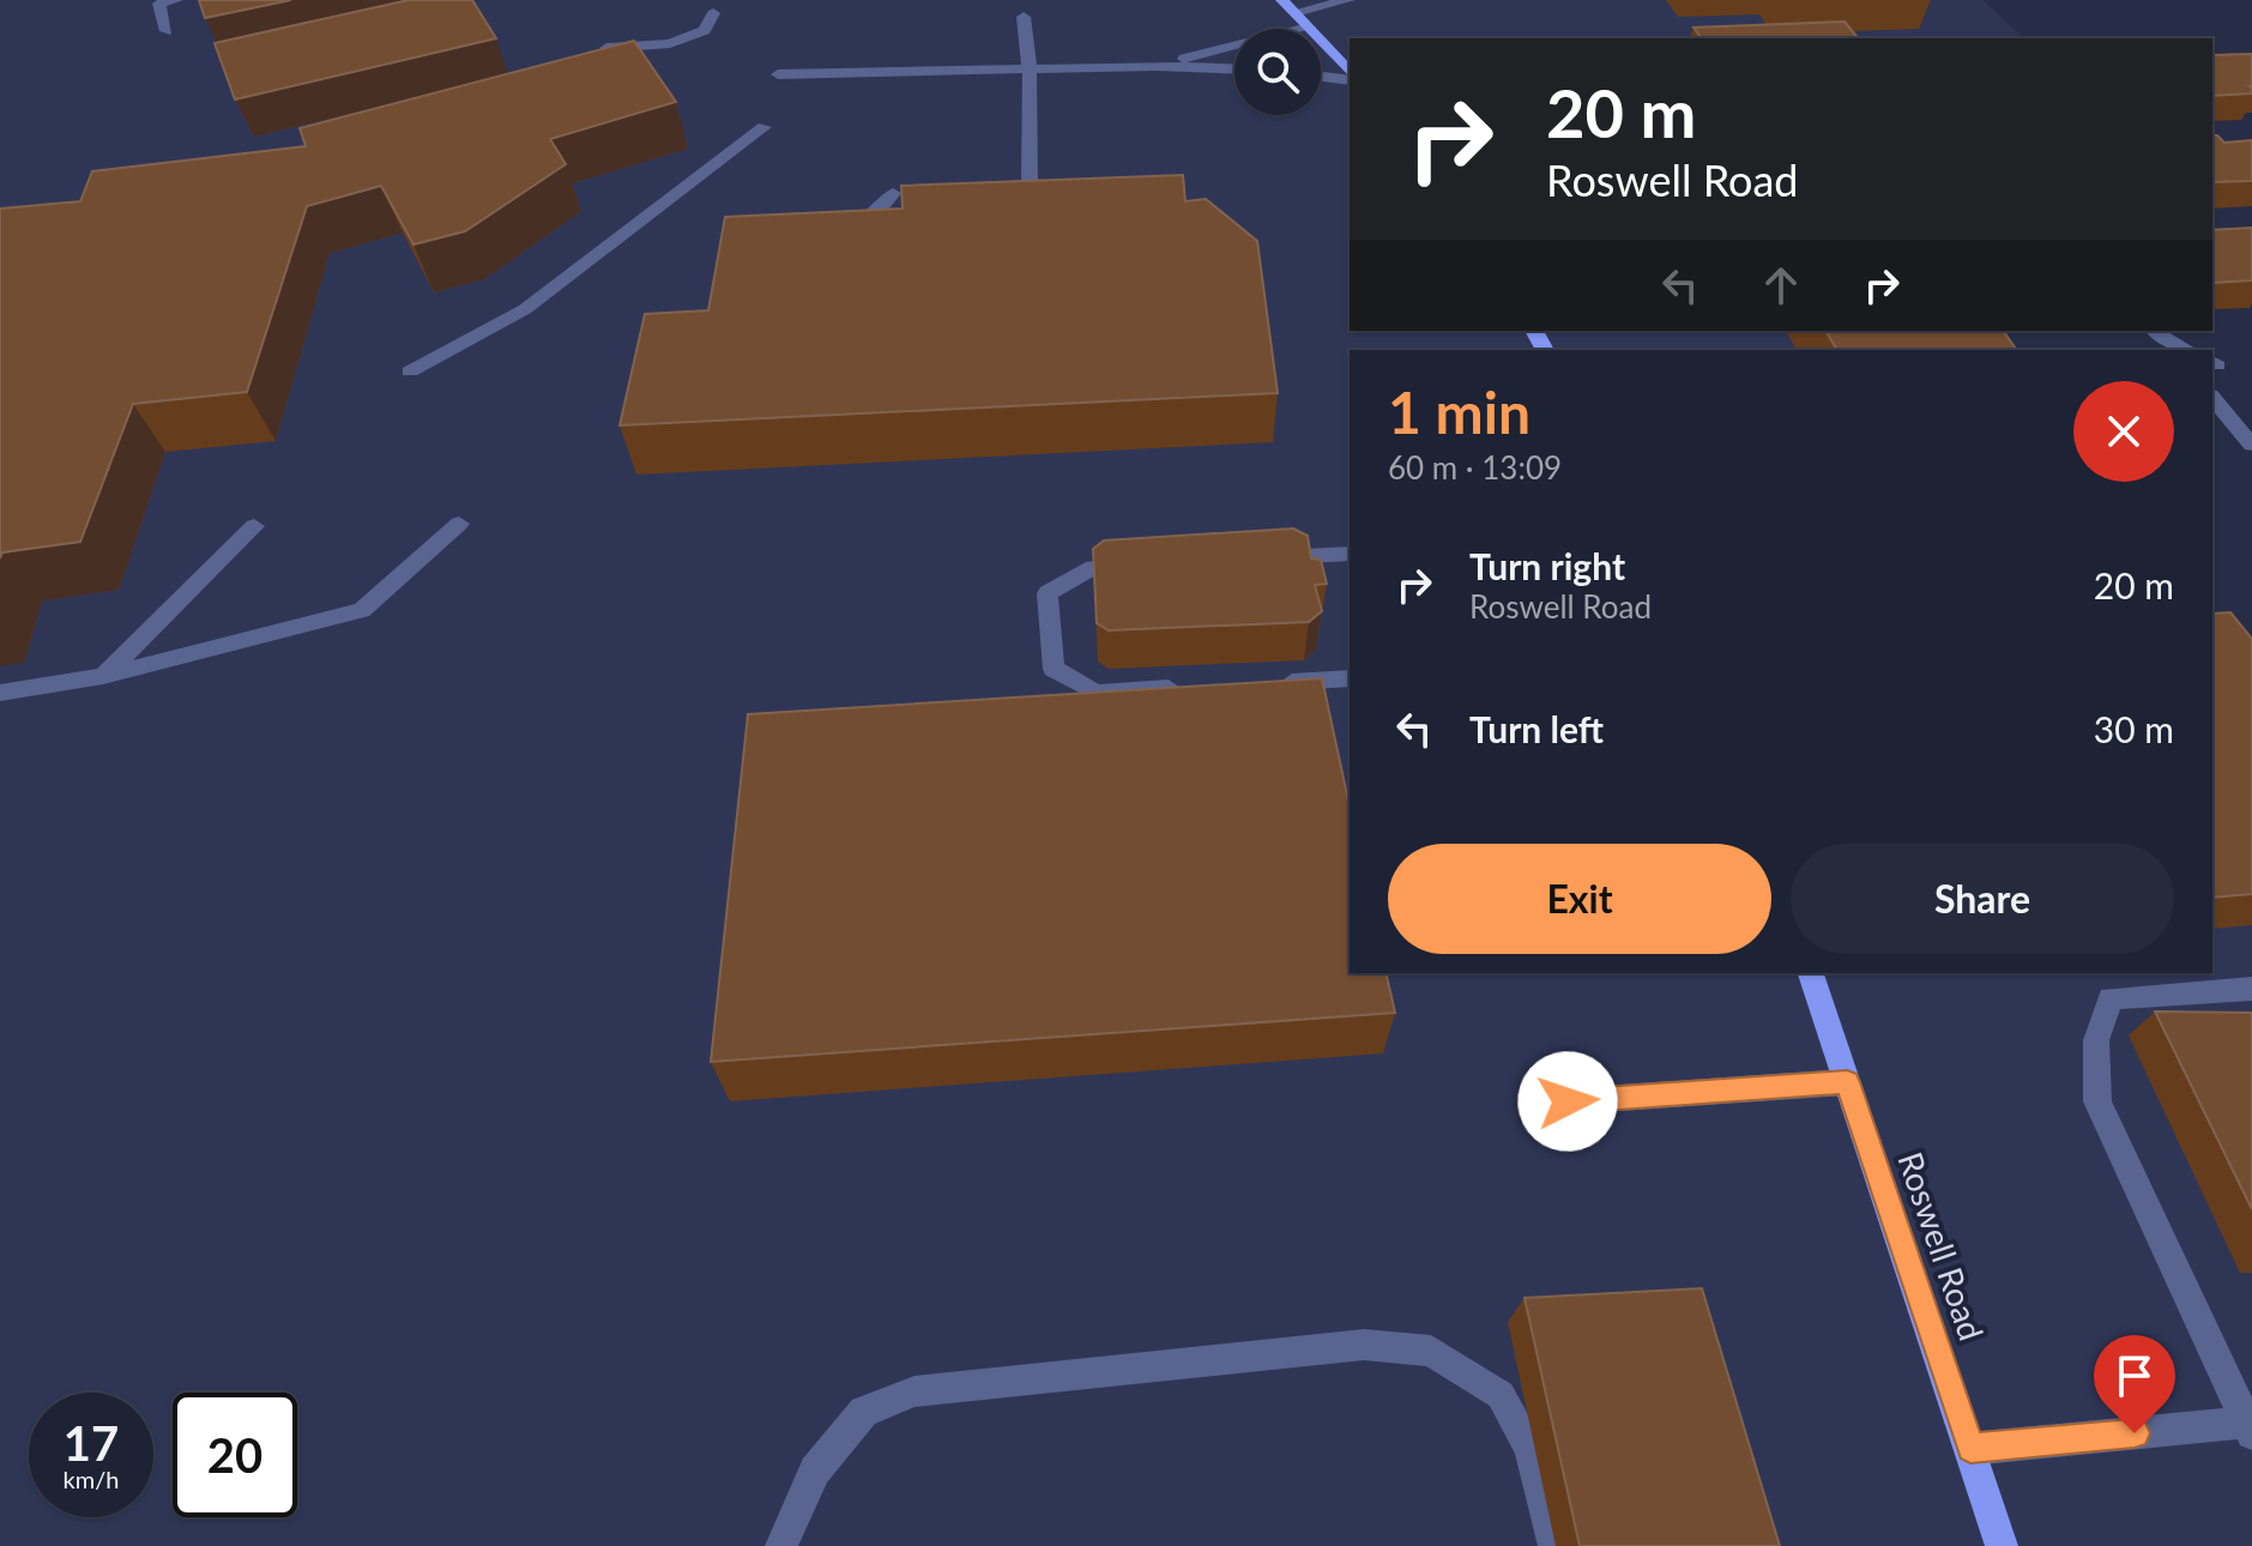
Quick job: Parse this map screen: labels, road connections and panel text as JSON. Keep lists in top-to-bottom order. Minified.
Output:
{"streets":{"main road":["Roswell Road"]},"page":{"turn":["20 m","Roswell Road"],"heading":["1 min","60 m · 13:09"],"list":[{"name":"Turn right","note":"Roswell Road","value":"20 m"},{"name":"Turn left","value":"30 m"}],"buttons":["Exit","Share"],"speed":"17 km/h","limit":"20"}}
